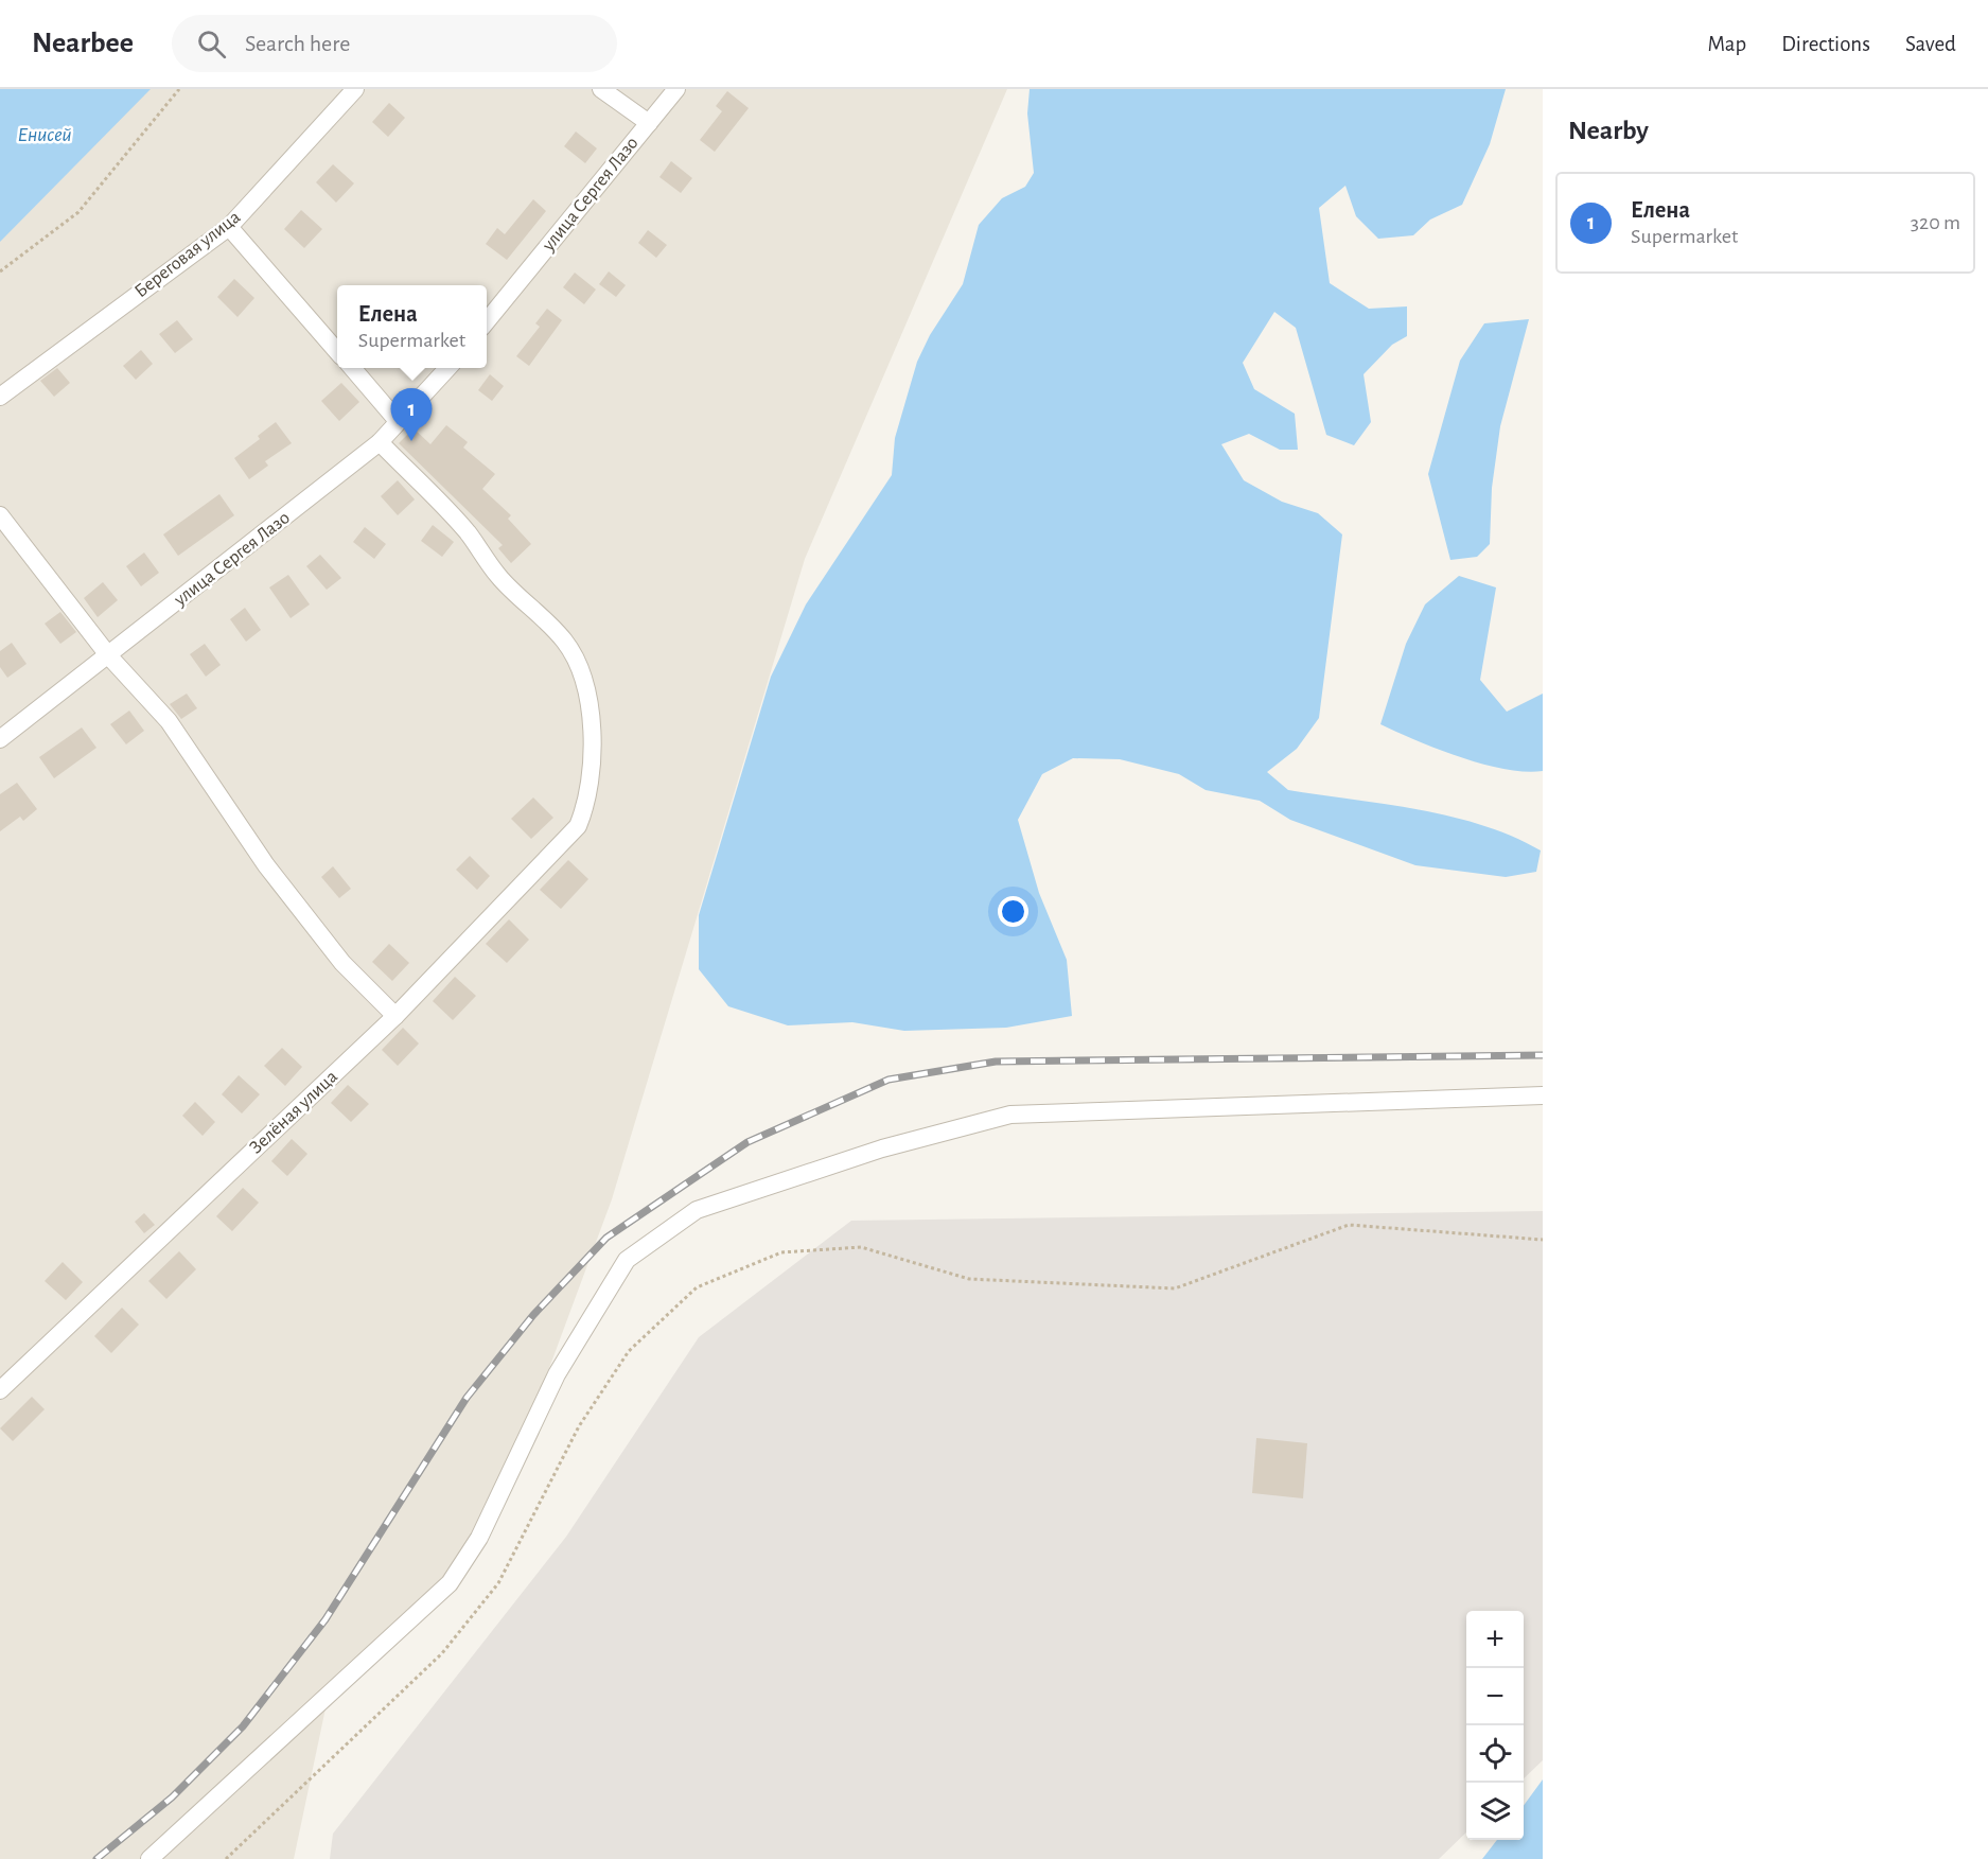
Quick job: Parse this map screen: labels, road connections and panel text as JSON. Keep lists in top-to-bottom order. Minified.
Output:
{"streets":{"street":["улица Сергея Лазо","Береговая улица","Зелёная улица"]},"crossings":[["улица Сергея Лазо","Зелёная улица"]],"water":["Енисей"],"page":{"header":"Nearbee","search":"Search here","nav":["Map","Directions","Saved"],"heading":"Nearby","list":[{"mark":"1","name":"Елена","note":"Supermarket","value":"320 m"}],"popup":["Елена","Supermarket"],"pins":"1","map_buttons":["+","−"]}}
